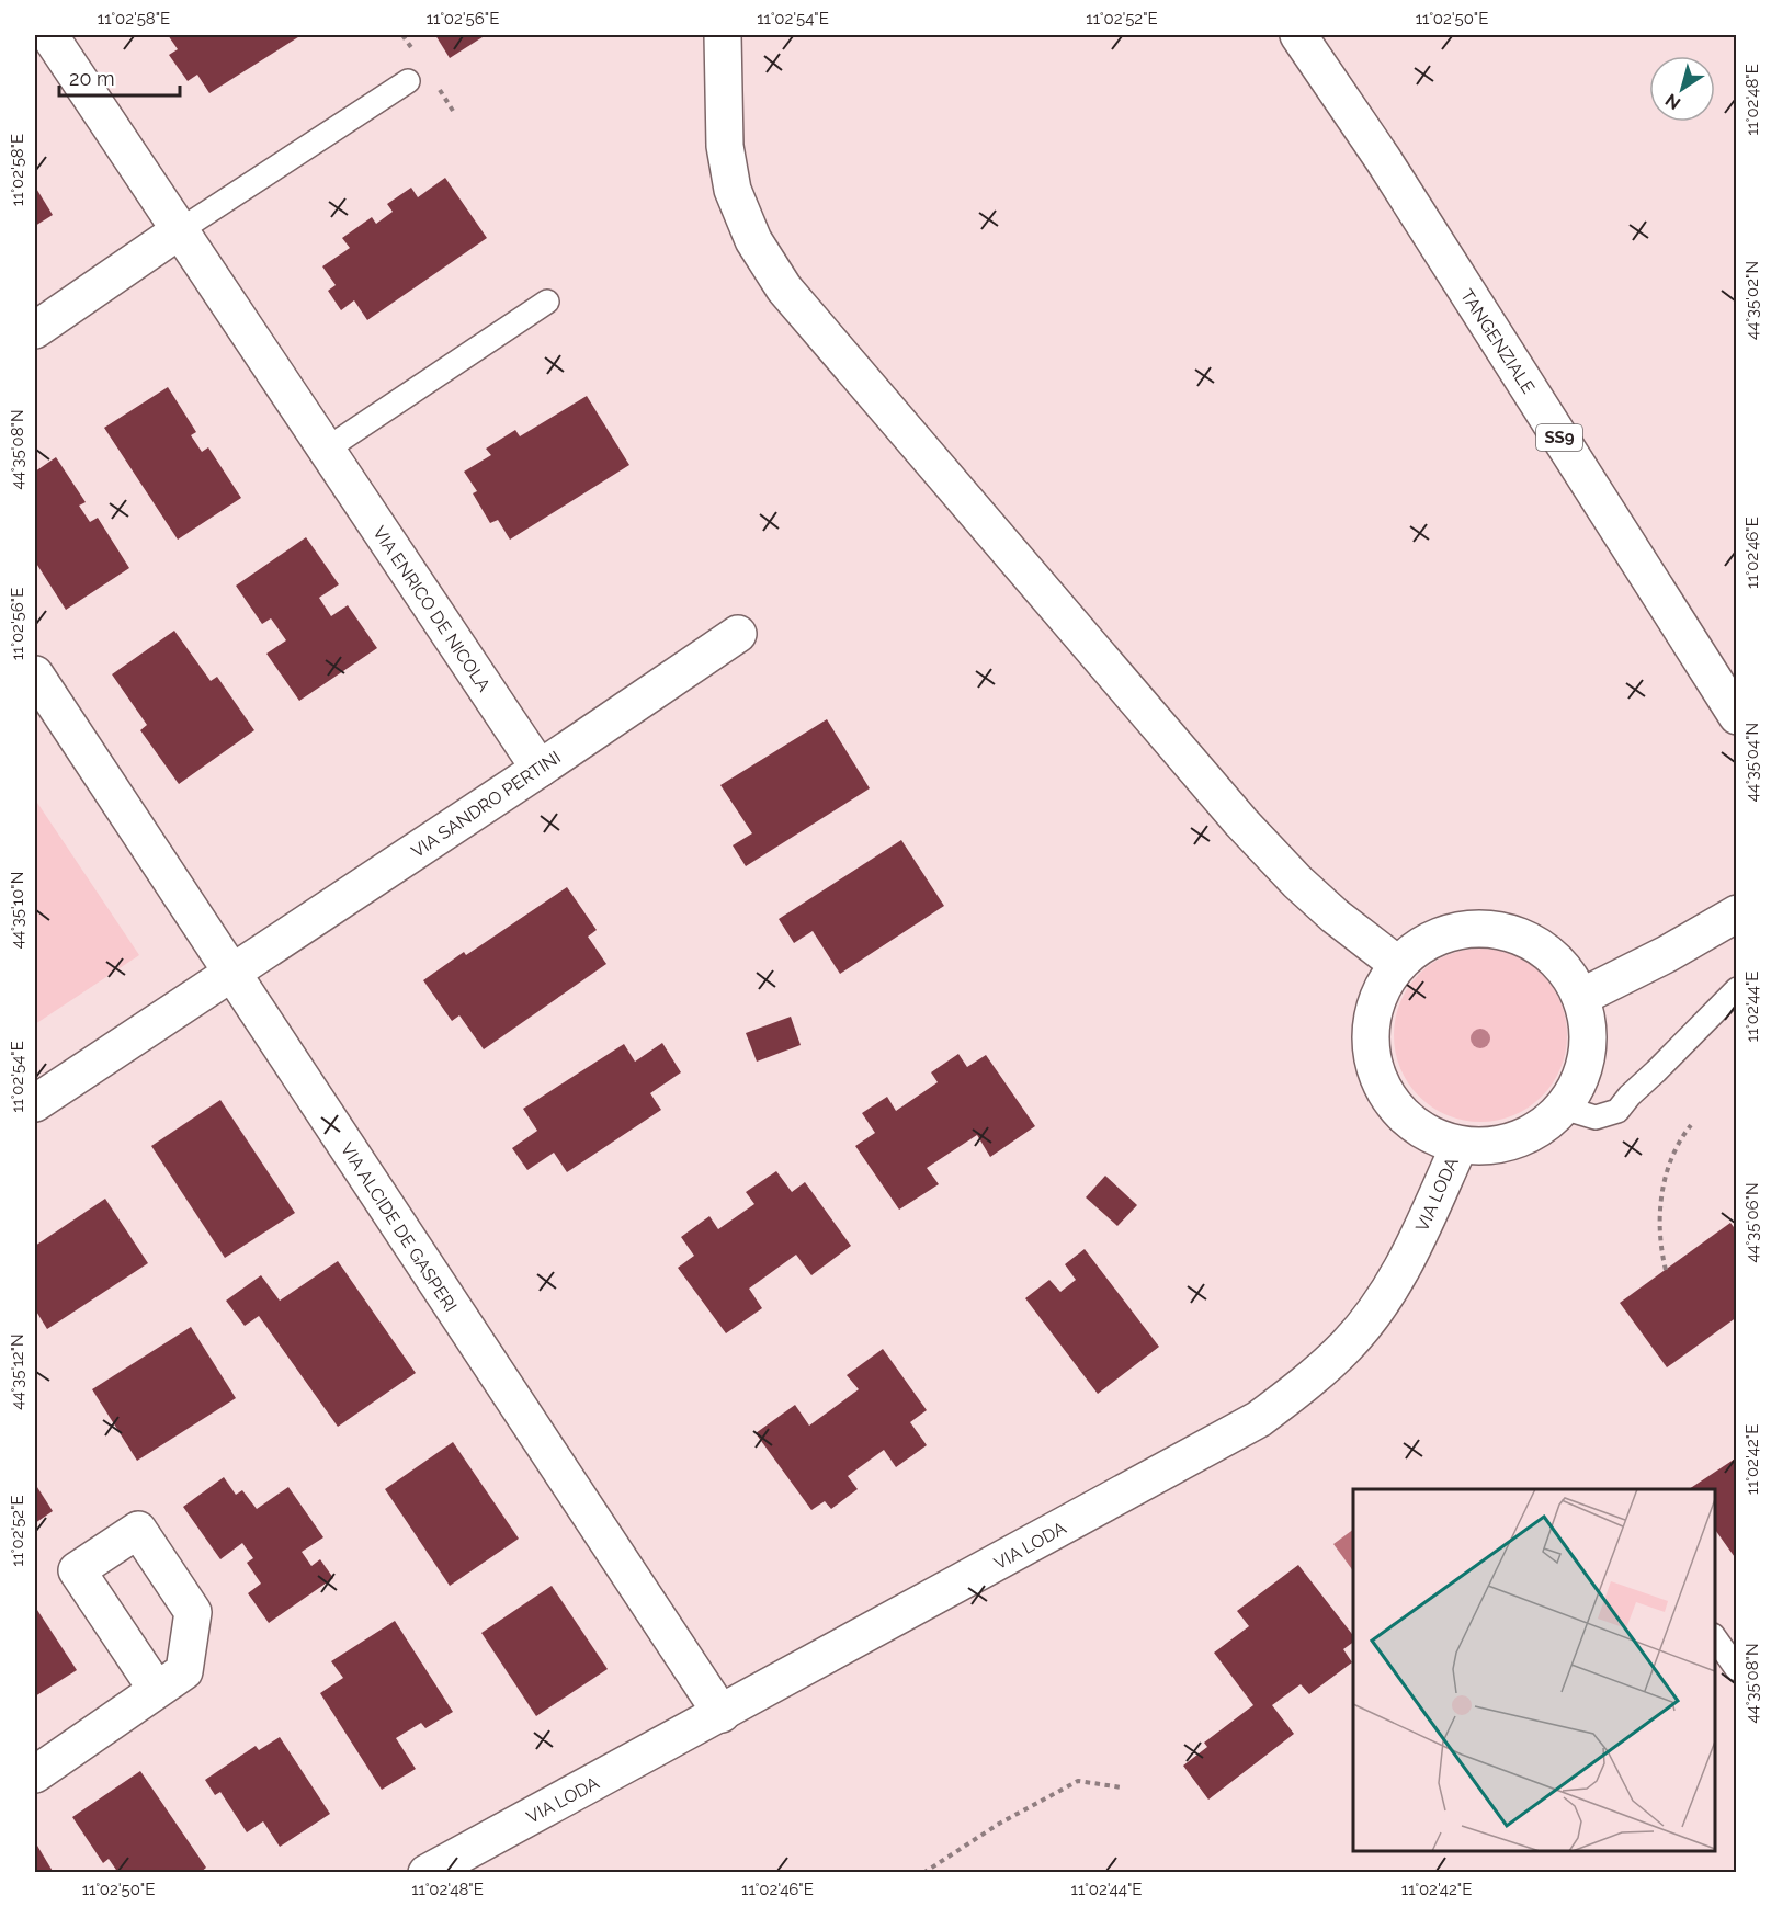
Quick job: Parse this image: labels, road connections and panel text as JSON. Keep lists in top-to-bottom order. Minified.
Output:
{"streets":{"main road":["TANGENZIALE","SS9","VIA ENRICO DE NICOLA","VIA SANDRO PERTINI","VIA LODA","VIA ALCIDE DE GASPERI"]},"crossings":[["VIA ENRICO DE NICOLA","VIA SANDRO PERTINI"],["VIA SANDRO PERTINI","VIA ALCIDE DE GASPERI"],["VIA LODA","VIA ALCIDE DE GASPERI"]],"scale_bar":"20 m","north":"bottom left","coordinates":["11°02'58\"E","11°02'56\"E","11°02'54\"E","11°02'52\"E","11°02'50\"E","11°02'48\"E","44°35'02\"N","44°35'08\"N","11°02'46\"E","44°35'04\"N","44°35'10\"N","11°02'44\"E","44°35'06\"N","44°35'12\"N","11°02'42\"E"]}
